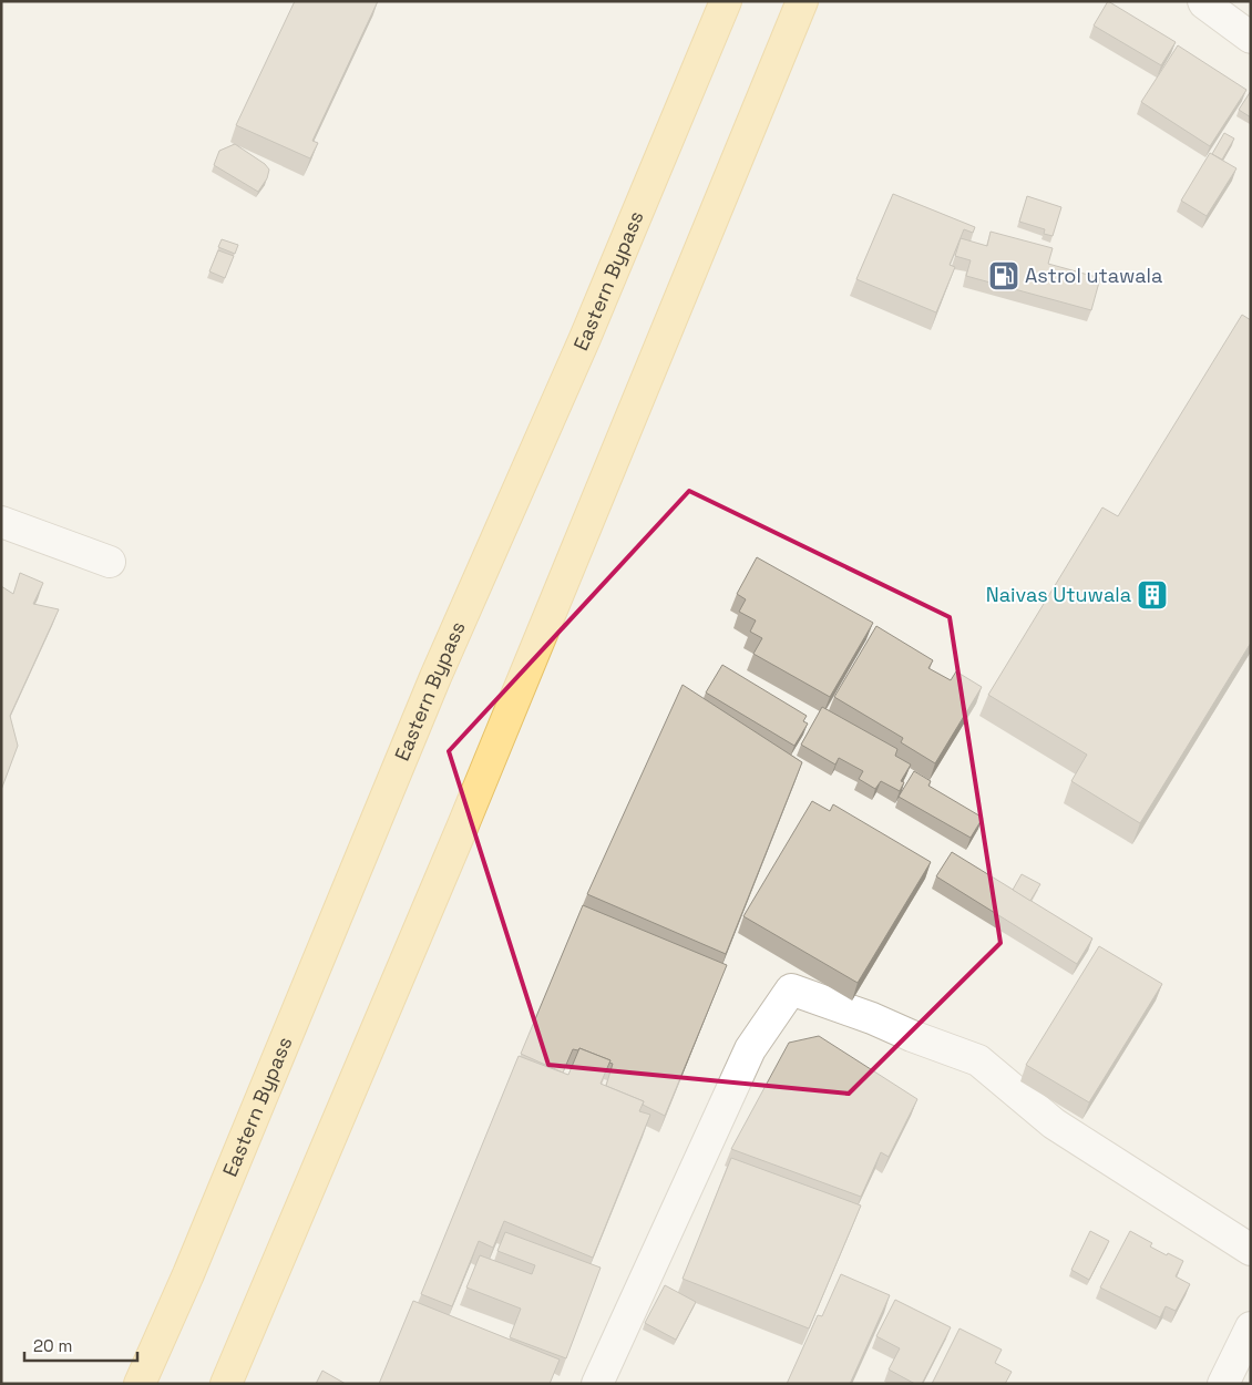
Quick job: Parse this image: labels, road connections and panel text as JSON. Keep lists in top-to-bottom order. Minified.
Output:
{"streets":{"main road":["Eastern Bypass"]},"places":{"fuel station":["Astrol utawala"],"building":["Naivas Utuwala"]},"scale_bar":"20 m"}
